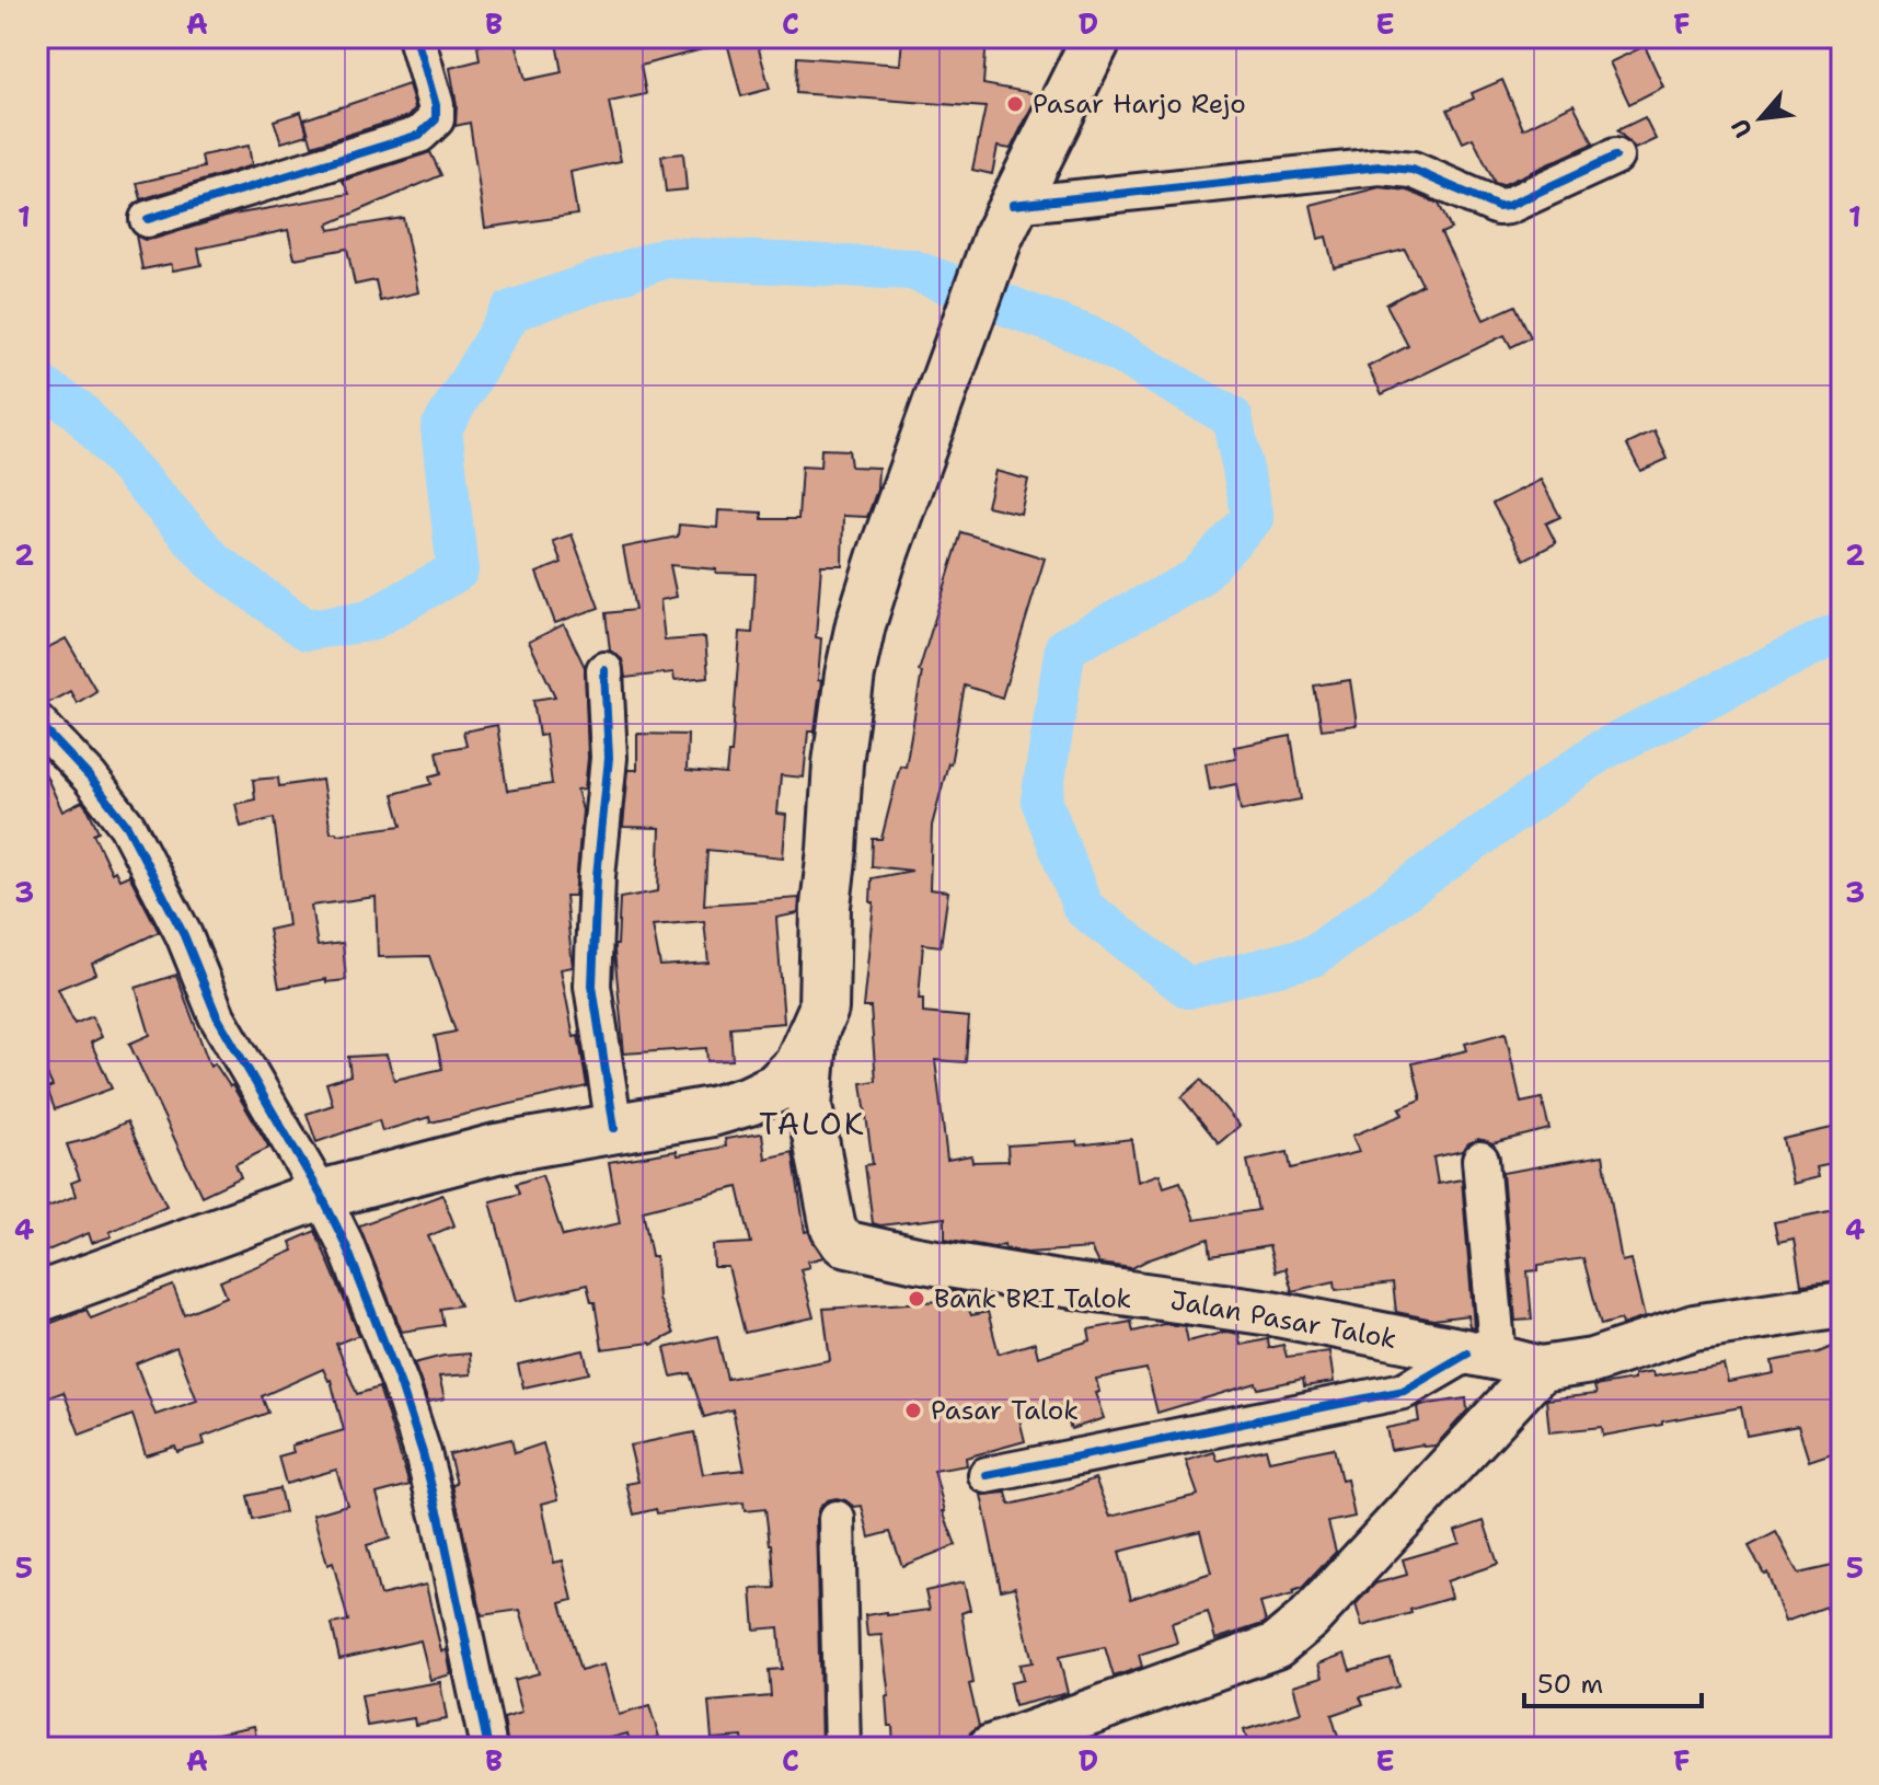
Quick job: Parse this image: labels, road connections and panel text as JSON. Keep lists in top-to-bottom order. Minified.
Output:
{"streets":{"main road":["Jalan Pasar Talok"]},"districts":["TALOK"],"places":["Pasar Harjo Rejo","Bank BRI Talok","Pasar Talok"],"scale_bar":"50 m","north":"bottom left","grid":{"columns":["A","B","C","D","E","F"],"rows":["1","2","3","4","5"]}}
